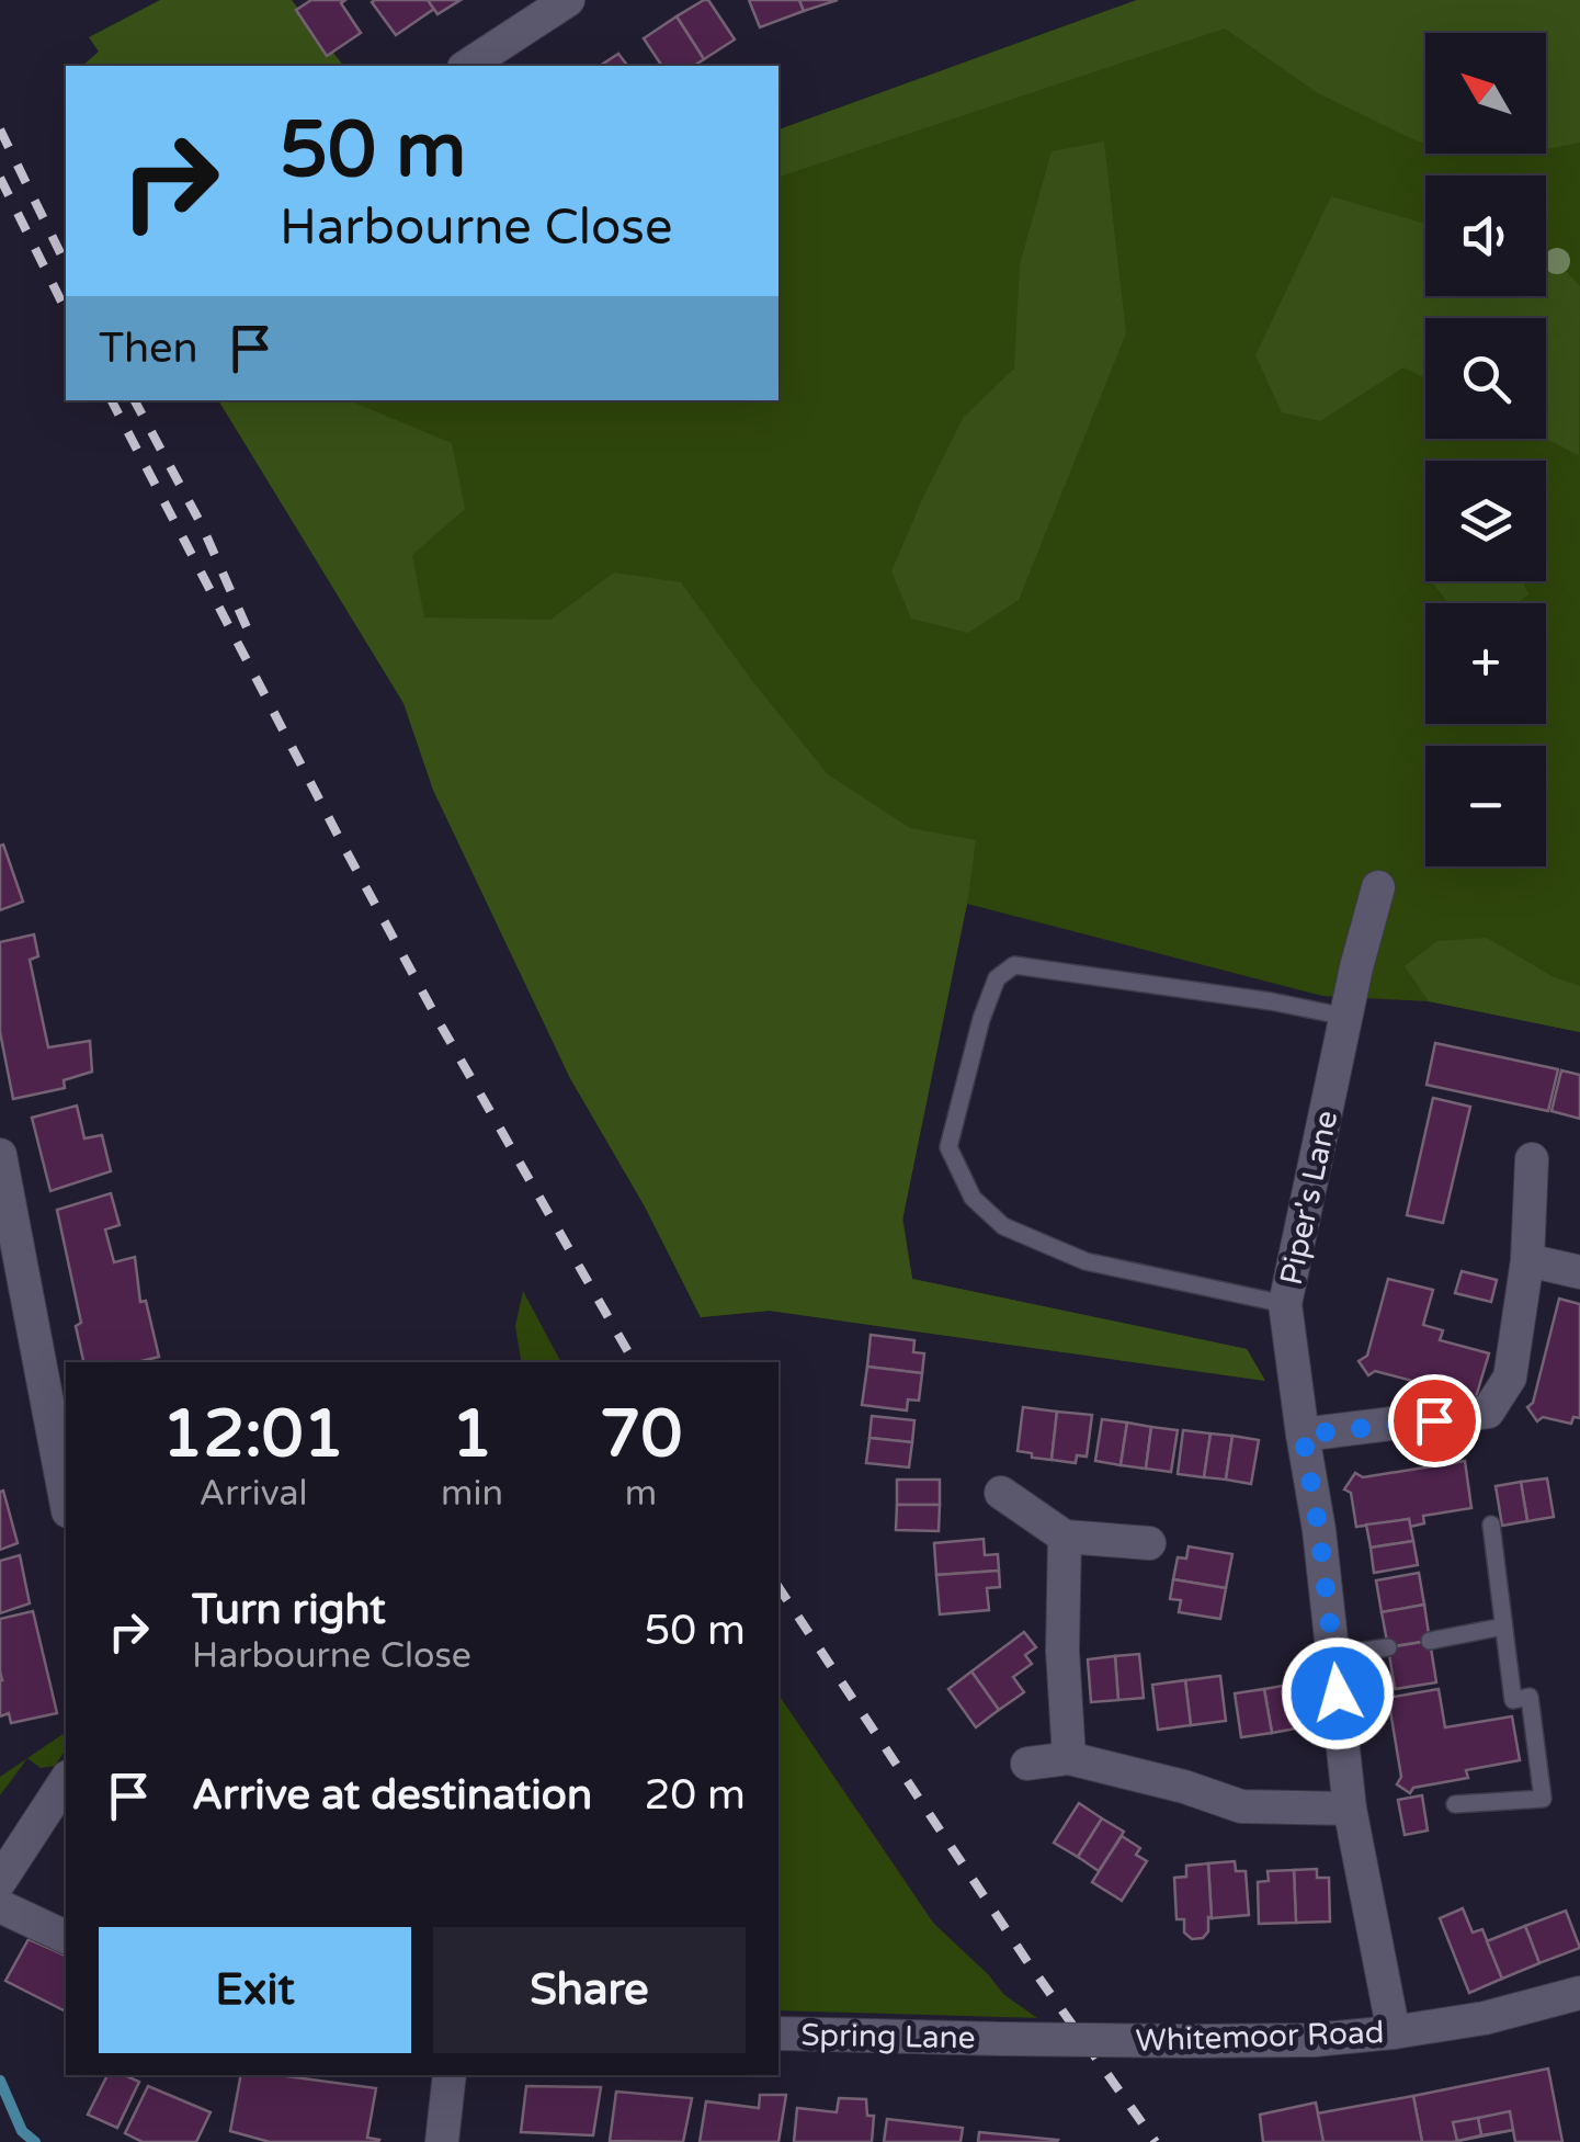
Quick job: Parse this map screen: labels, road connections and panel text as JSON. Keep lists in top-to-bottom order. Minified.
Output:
{"streets":{"street":["Piper's Lane","Spring Lane","Whitemoor Road"]},"crossings":[["Piper's Lane","Whitemoor Road"],["Spring Lane","Whitemoor Road"]],"north":"top left","page":{"map_buttons":["+","−"],"turn":["50 m","Harbourne Close"],"then":"Then","eta":["12:01","Arrival","1","min","70","m"],"list":[{"name":"Turn right","note":"Harbourne Close","value":"50 m"},{"name":"Arrive at destination","value":"20 m"}],"buttons":["Exit","Share"]}}
